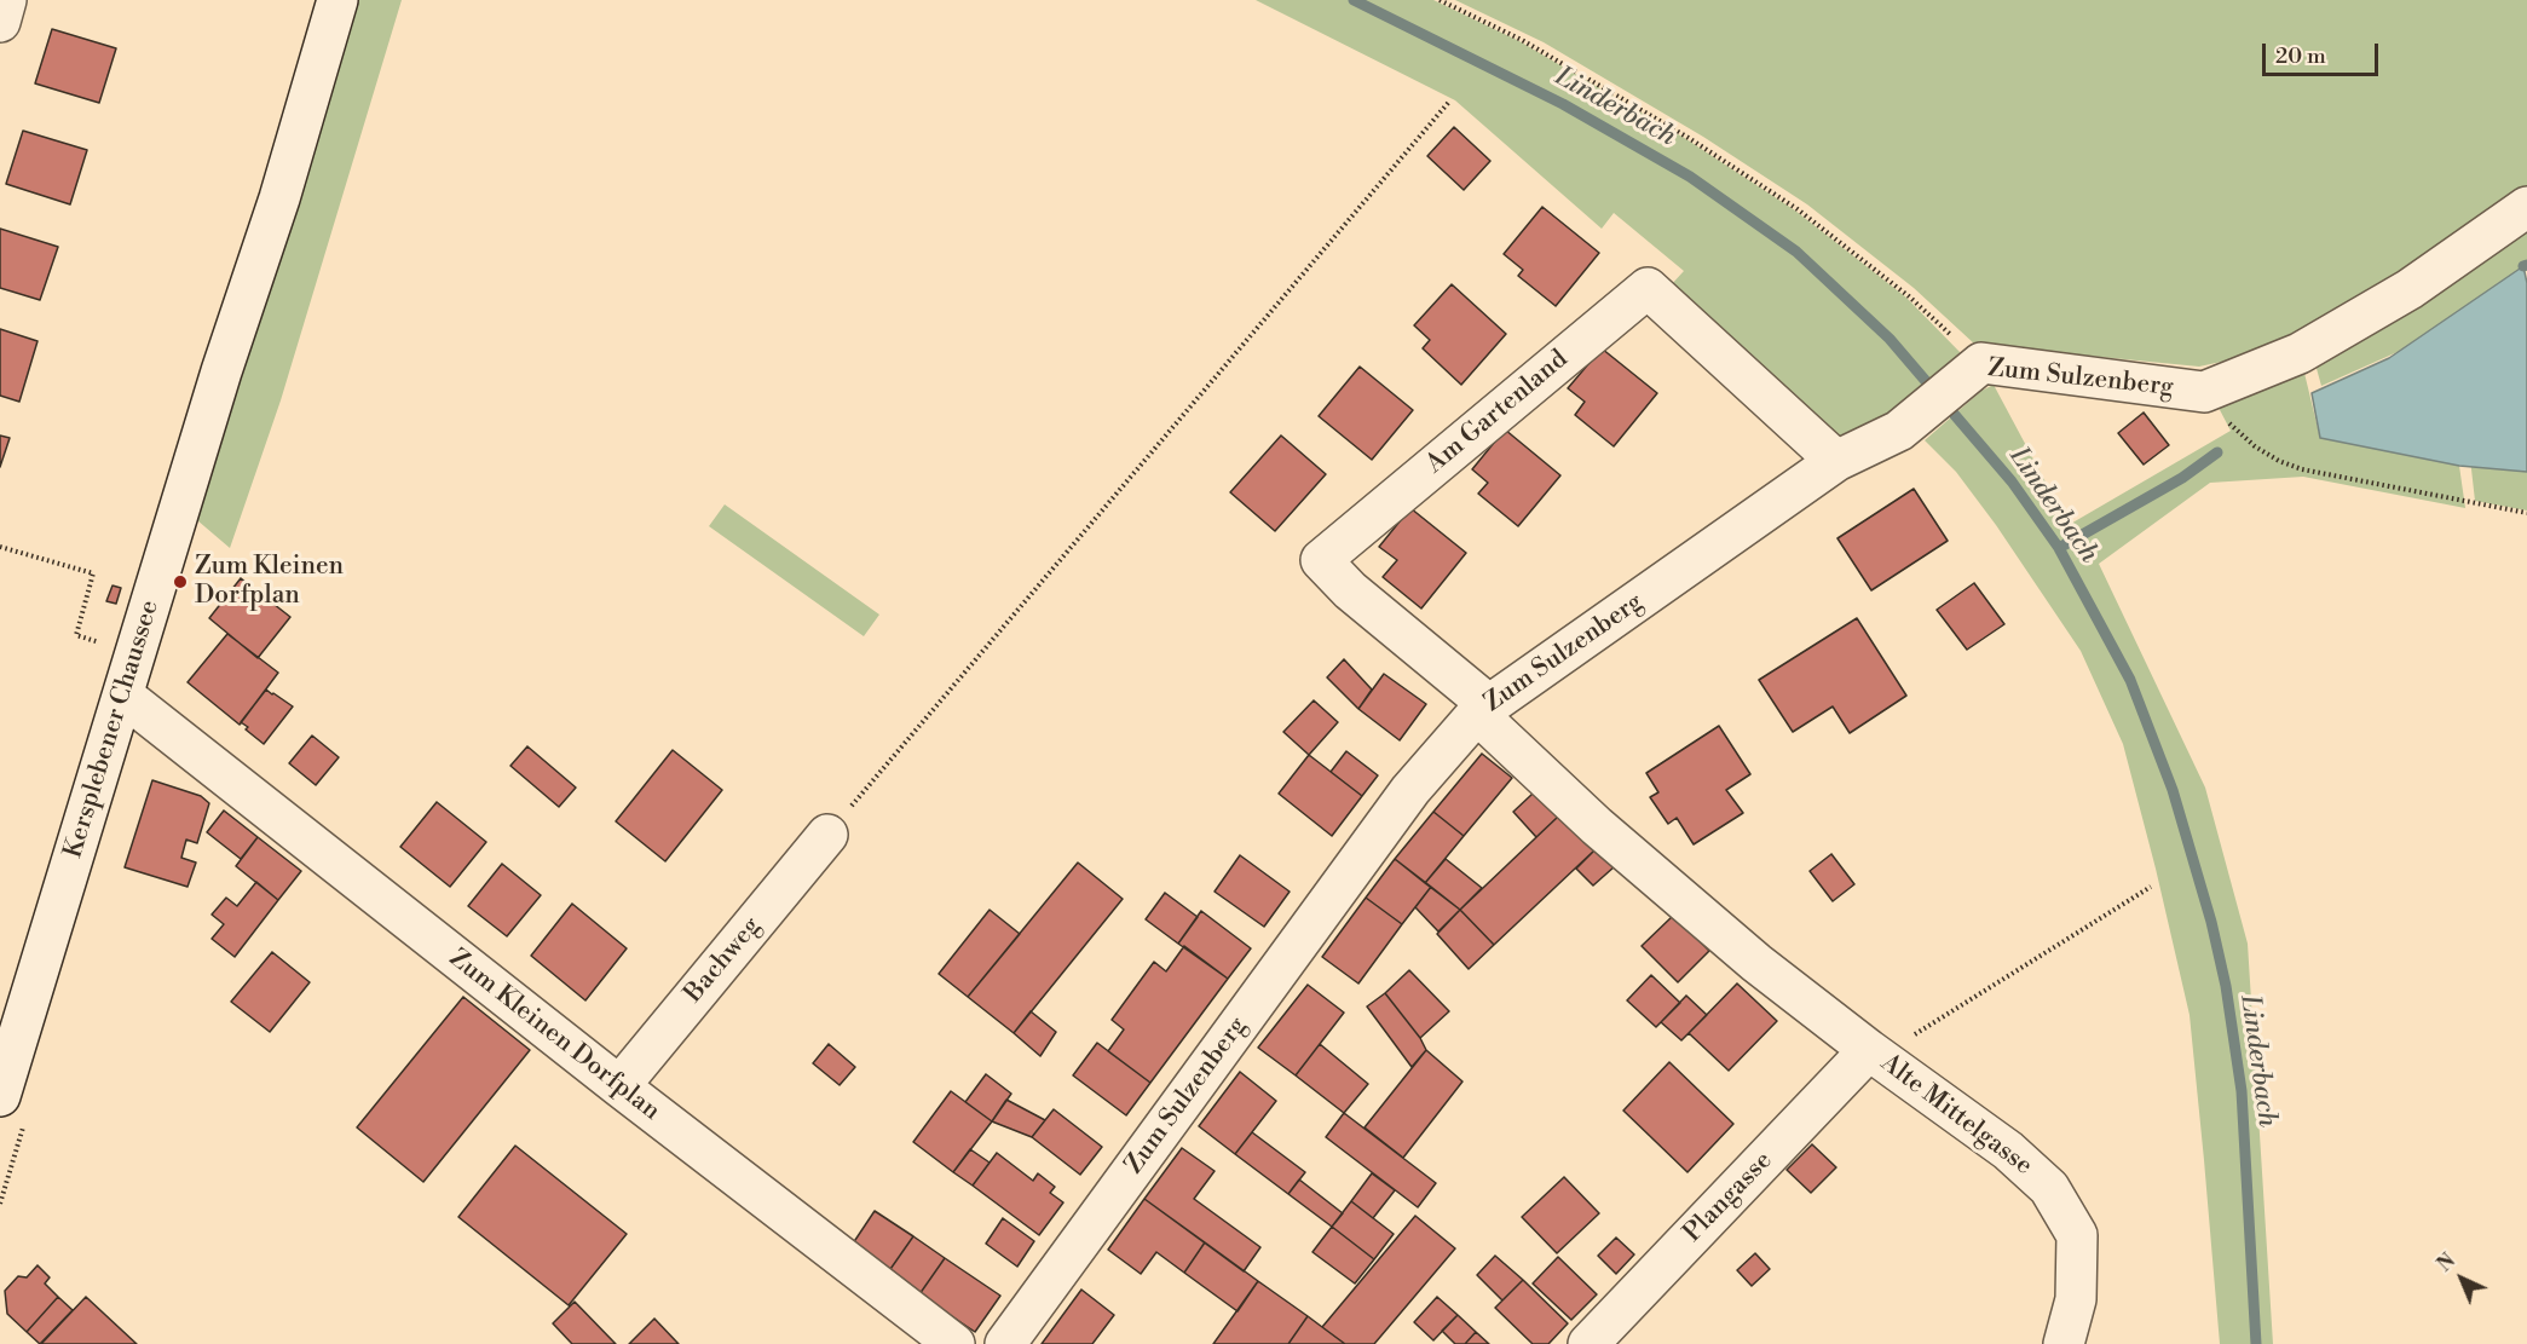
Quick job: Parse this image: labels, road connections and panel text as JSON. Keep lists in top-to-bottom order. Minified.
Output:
{"streets":{"street":["Zum Sulzenberg","Am Gartenland","Kersplebener Chaussee","Bachweg","Zum Kleinen Dorfplan","Alte Mittelgasse","Plangasse"]},"crossings":[["Zum Sulzenberg","Am Gartenland"],["Zum Sulzenberg","Alte Mittelgasse"],["Zum Sulzenberg","Plangasse"],["Kersplebener Chaussee","Zum Kleinen Dorfplan"],["Bachweg","Zum Kleinen Dorfplan"],["Alte Mittelgasse","Plangasse"]],"water":["Linderbach"],"places":["Zum Kleinen Dorfplan"],"scale_bar":"20 m","north":"top left"}
